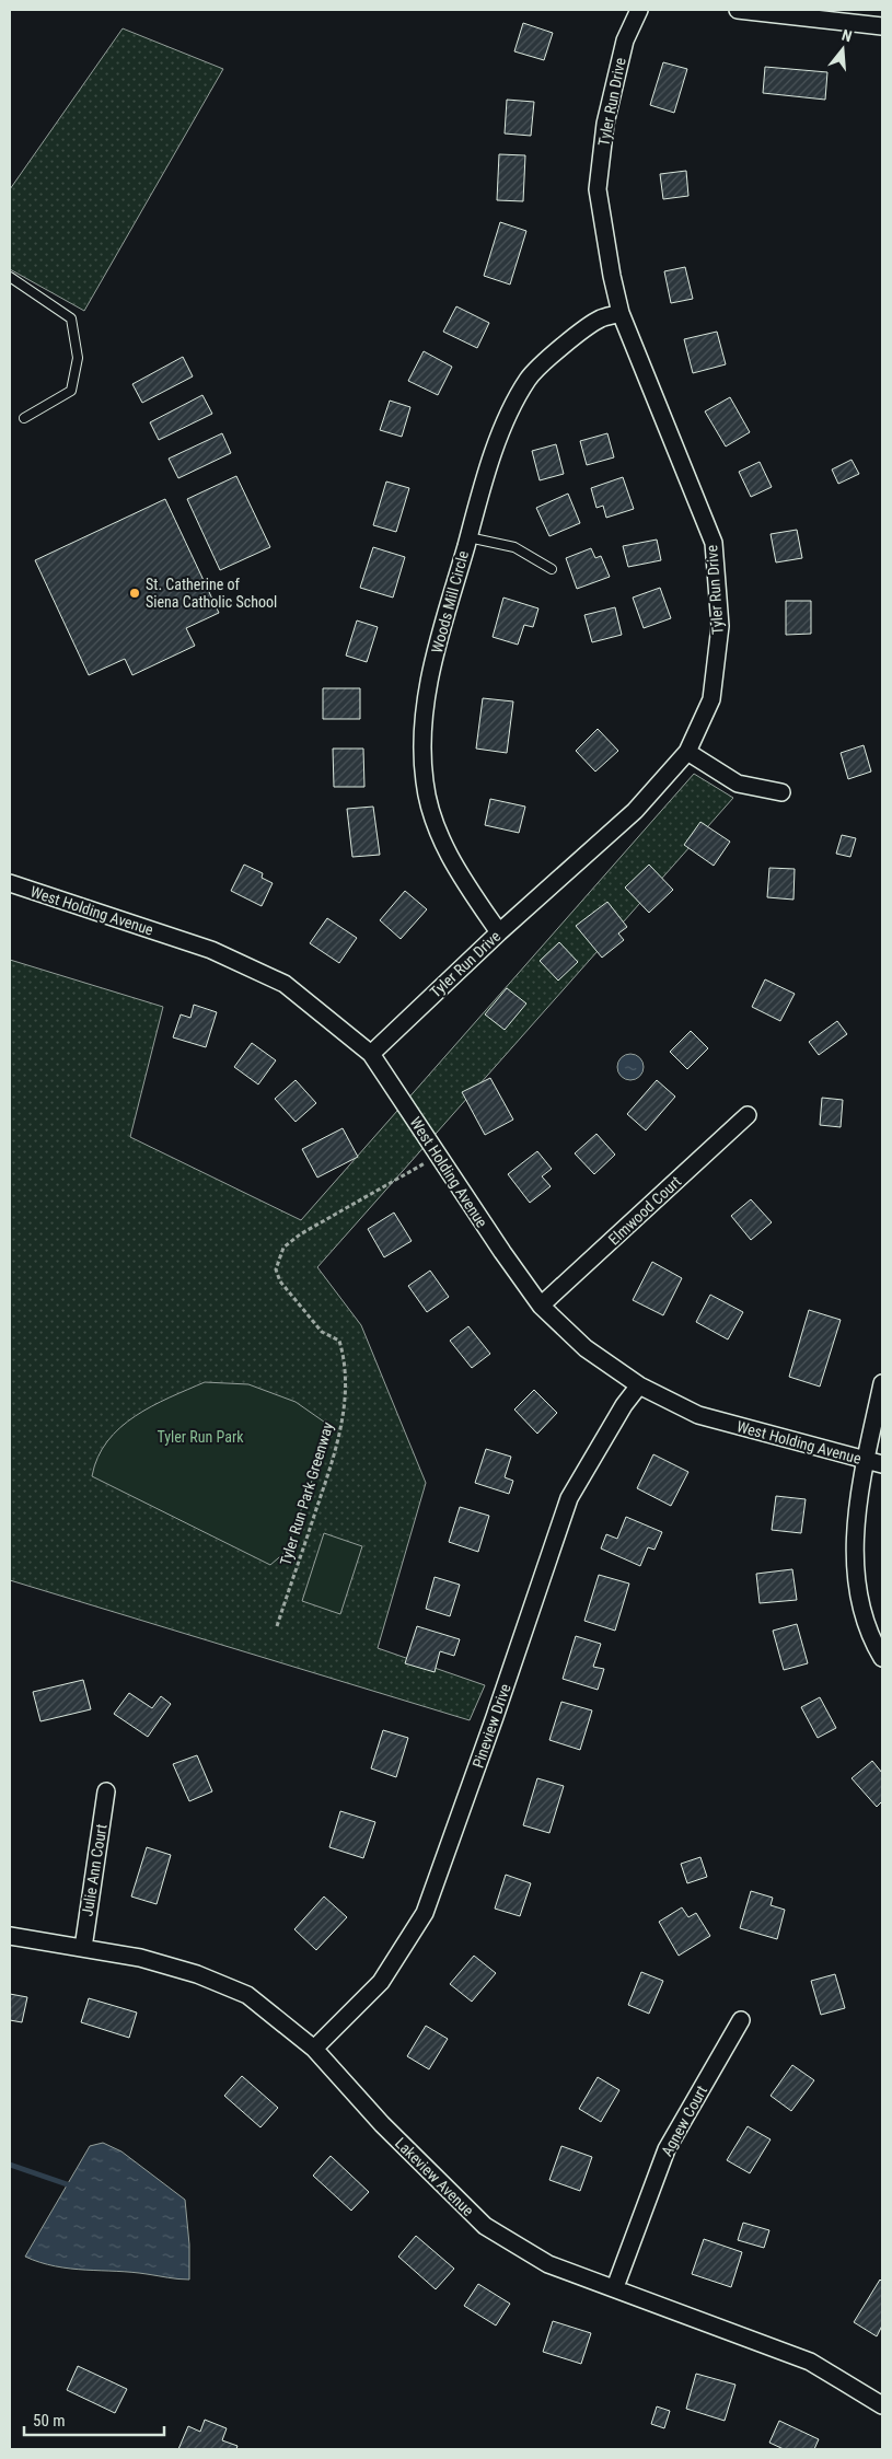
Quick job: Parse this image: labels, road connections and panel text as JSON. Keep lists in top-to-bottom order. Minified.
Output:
{"streets":{"street":["Tyler Run Drive","Woods Mill Circle","West Holding Avenue","Elmwood Court","Pineview Drive","Julie Ann Court","Agnew Court","Lakeview Avenue"],"path":["Tyler Run Park Greenway"]},"crossings":[["Tyler Run Drive","Woods Mill Circle"],["Tyler Run Drive","West Holding Avenue"],["West Holding Avenue","Elmwood Court"],["West Holding Avenue","Tyler Run Park Greenway"],["West Holding Avenue","Pineview Drive"],["Pineview Drive","Lakeview Avenue"],["Julie Ann Court","Lakeview Avenue"],["Agnew Court","Lakeview Avenue"]],"parks":["Tyler Run Park"],"places":["St. Catherine of Siena Catholic School"],"scale_bar":"50 m","north":"top"}
